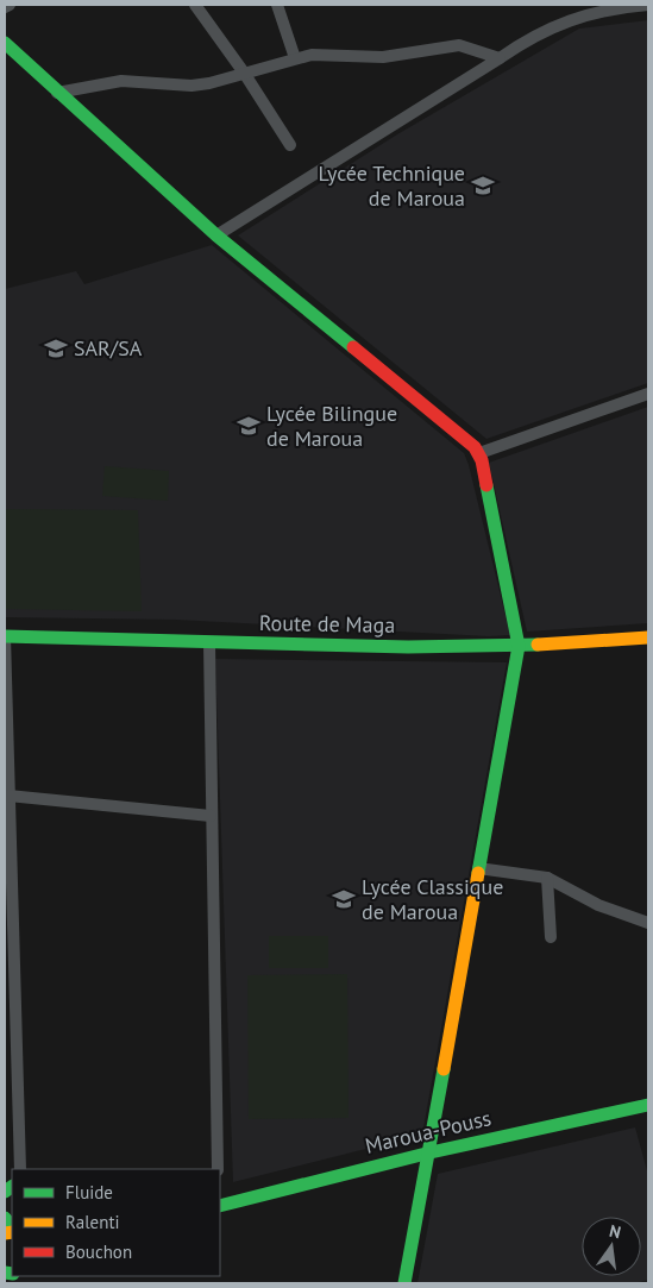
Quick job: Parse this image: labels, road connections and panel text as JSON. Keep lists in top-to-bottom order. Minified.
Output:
{"streets":{"street":["Route de Maga","Maroua-Pouss"]},"places":{"school or university":["Lycée Technique de Maroua","SAR/SA","Lycée Bilingue de Maroua","Lycée Classique de Maroua"]},"legend":["Fluide","Ralenti","Bouchon"],"north":"top"}
